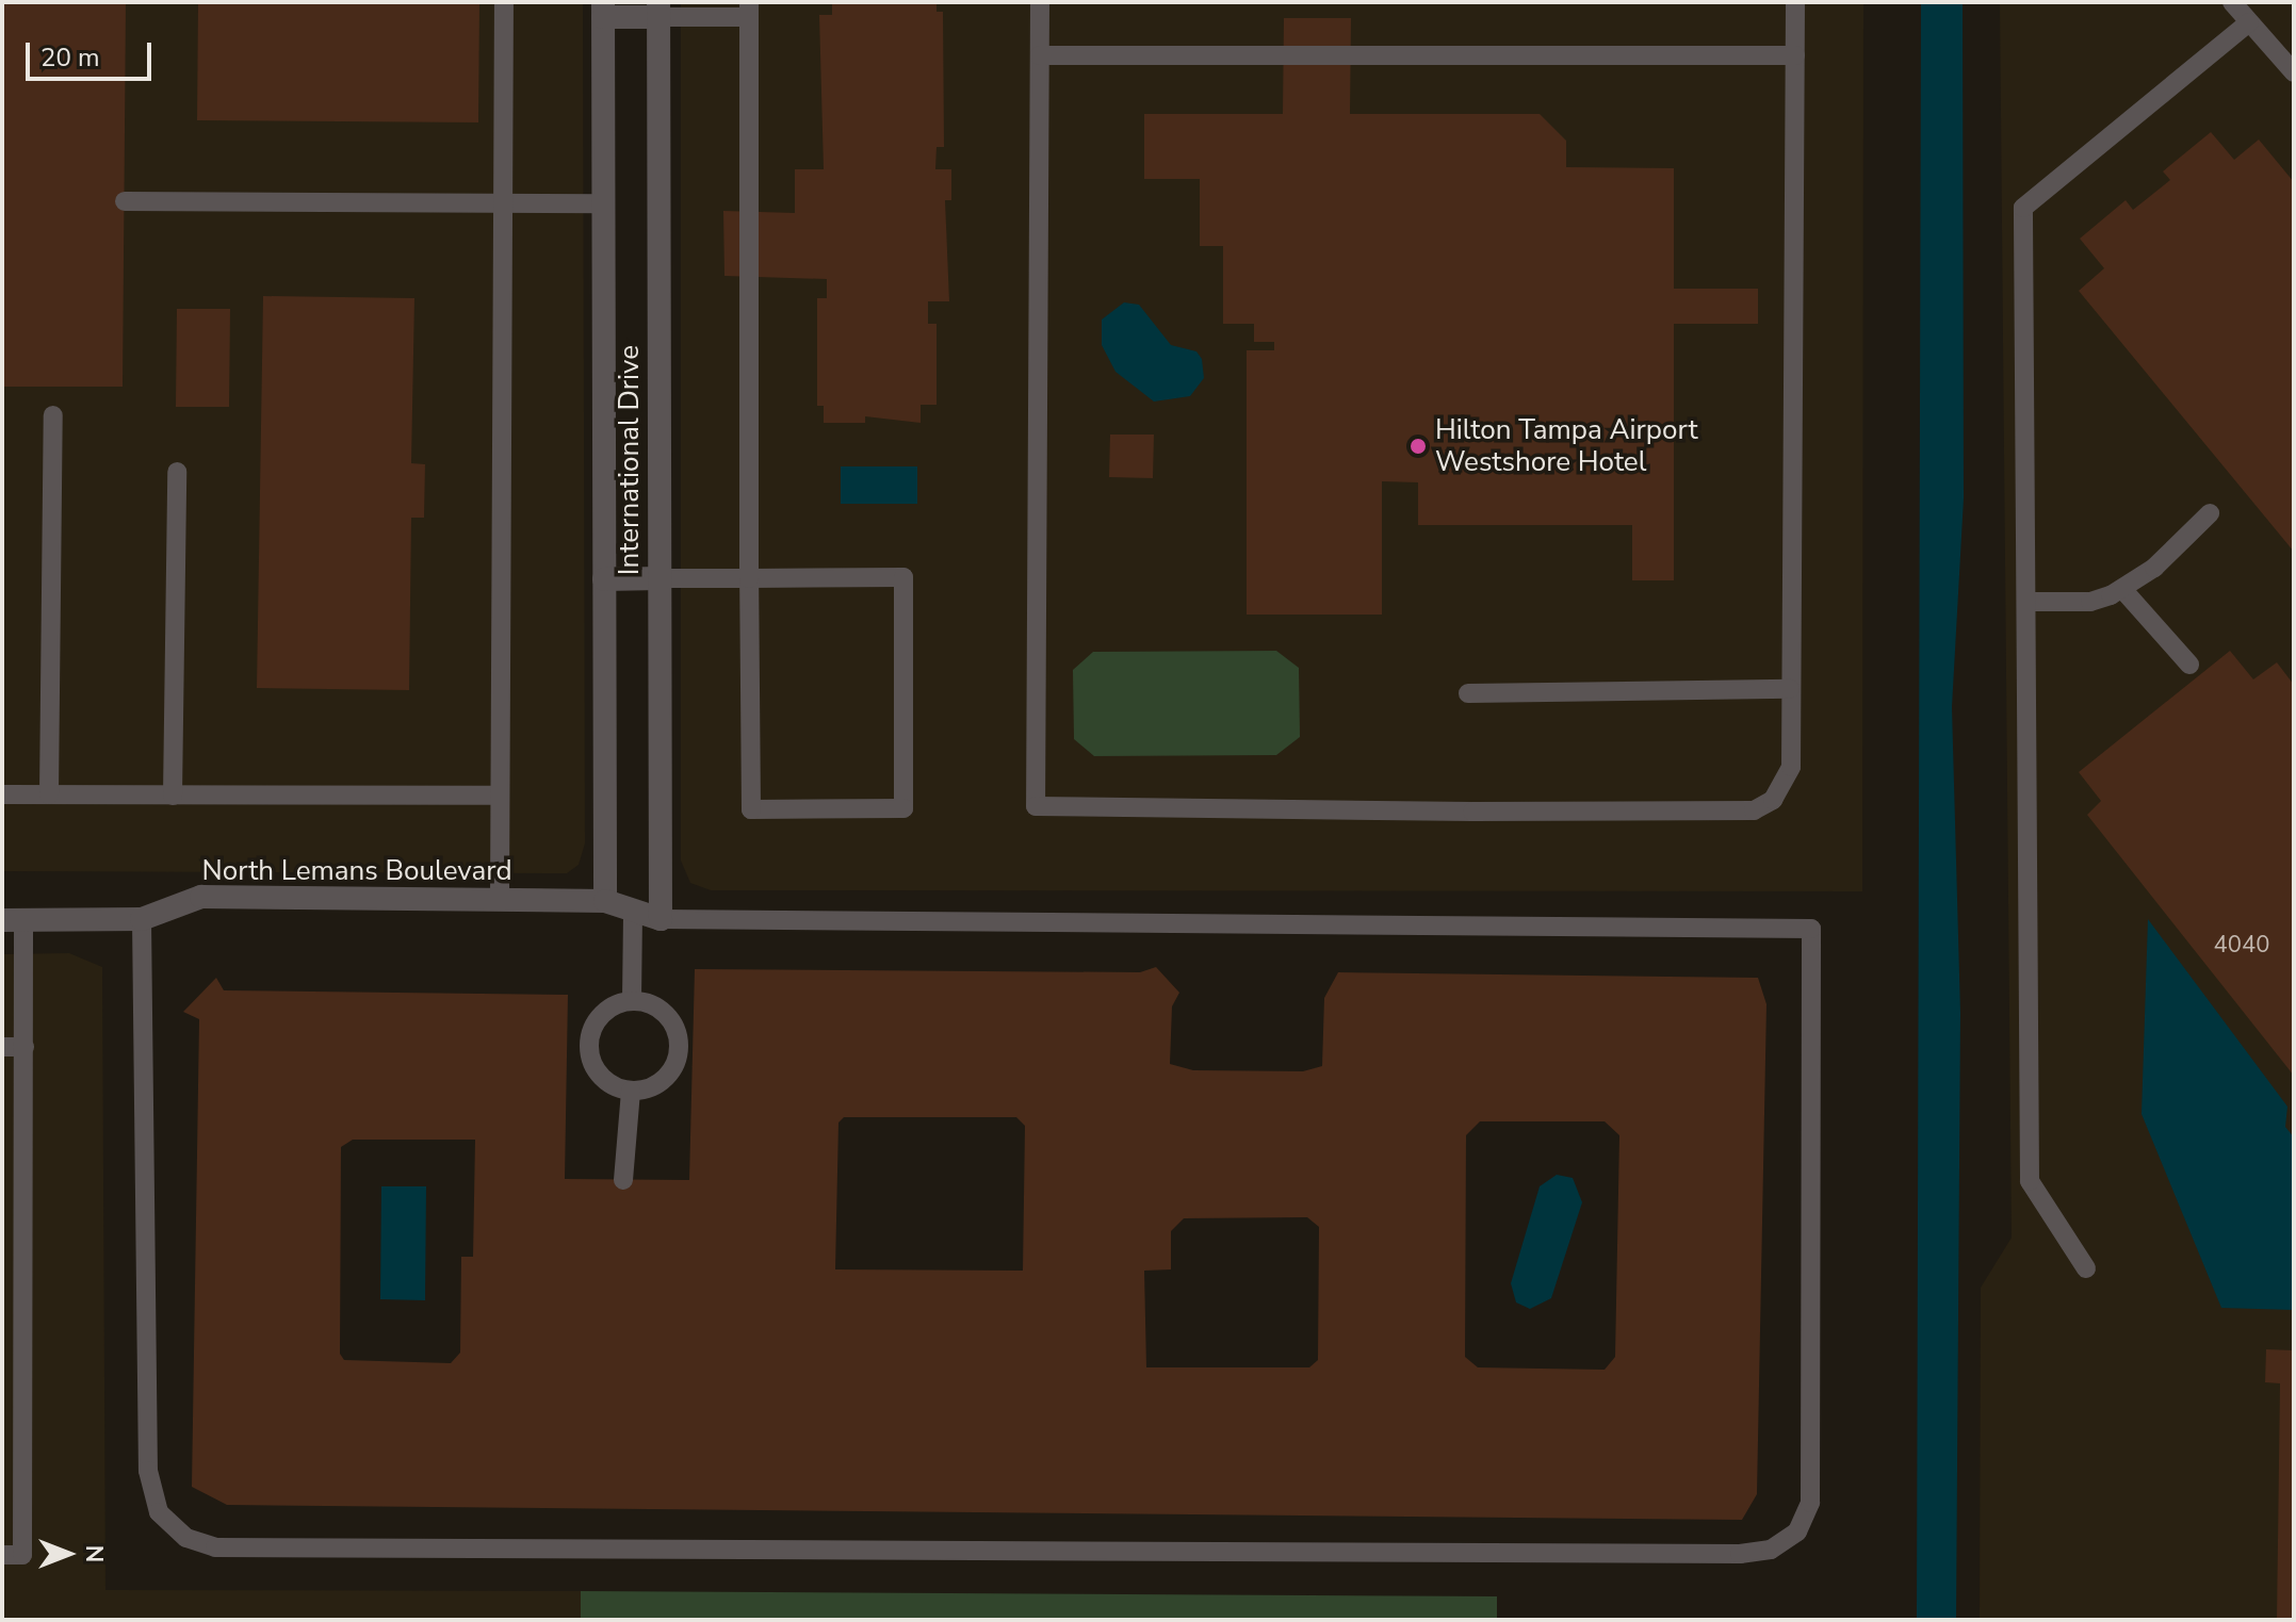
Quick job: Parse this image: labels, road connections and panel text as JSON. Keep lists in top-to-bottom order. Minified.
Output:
{"streets":{"street":["International Drive","North Lemans Boulevard"]},"crossings":[["International Drive","North Lemans Boulevard"]],"places":["Hilton Tampa Airport Westshore Hotel"],"house_numbers":["4040"],"scale_bar":"20 m","north":"right"}
